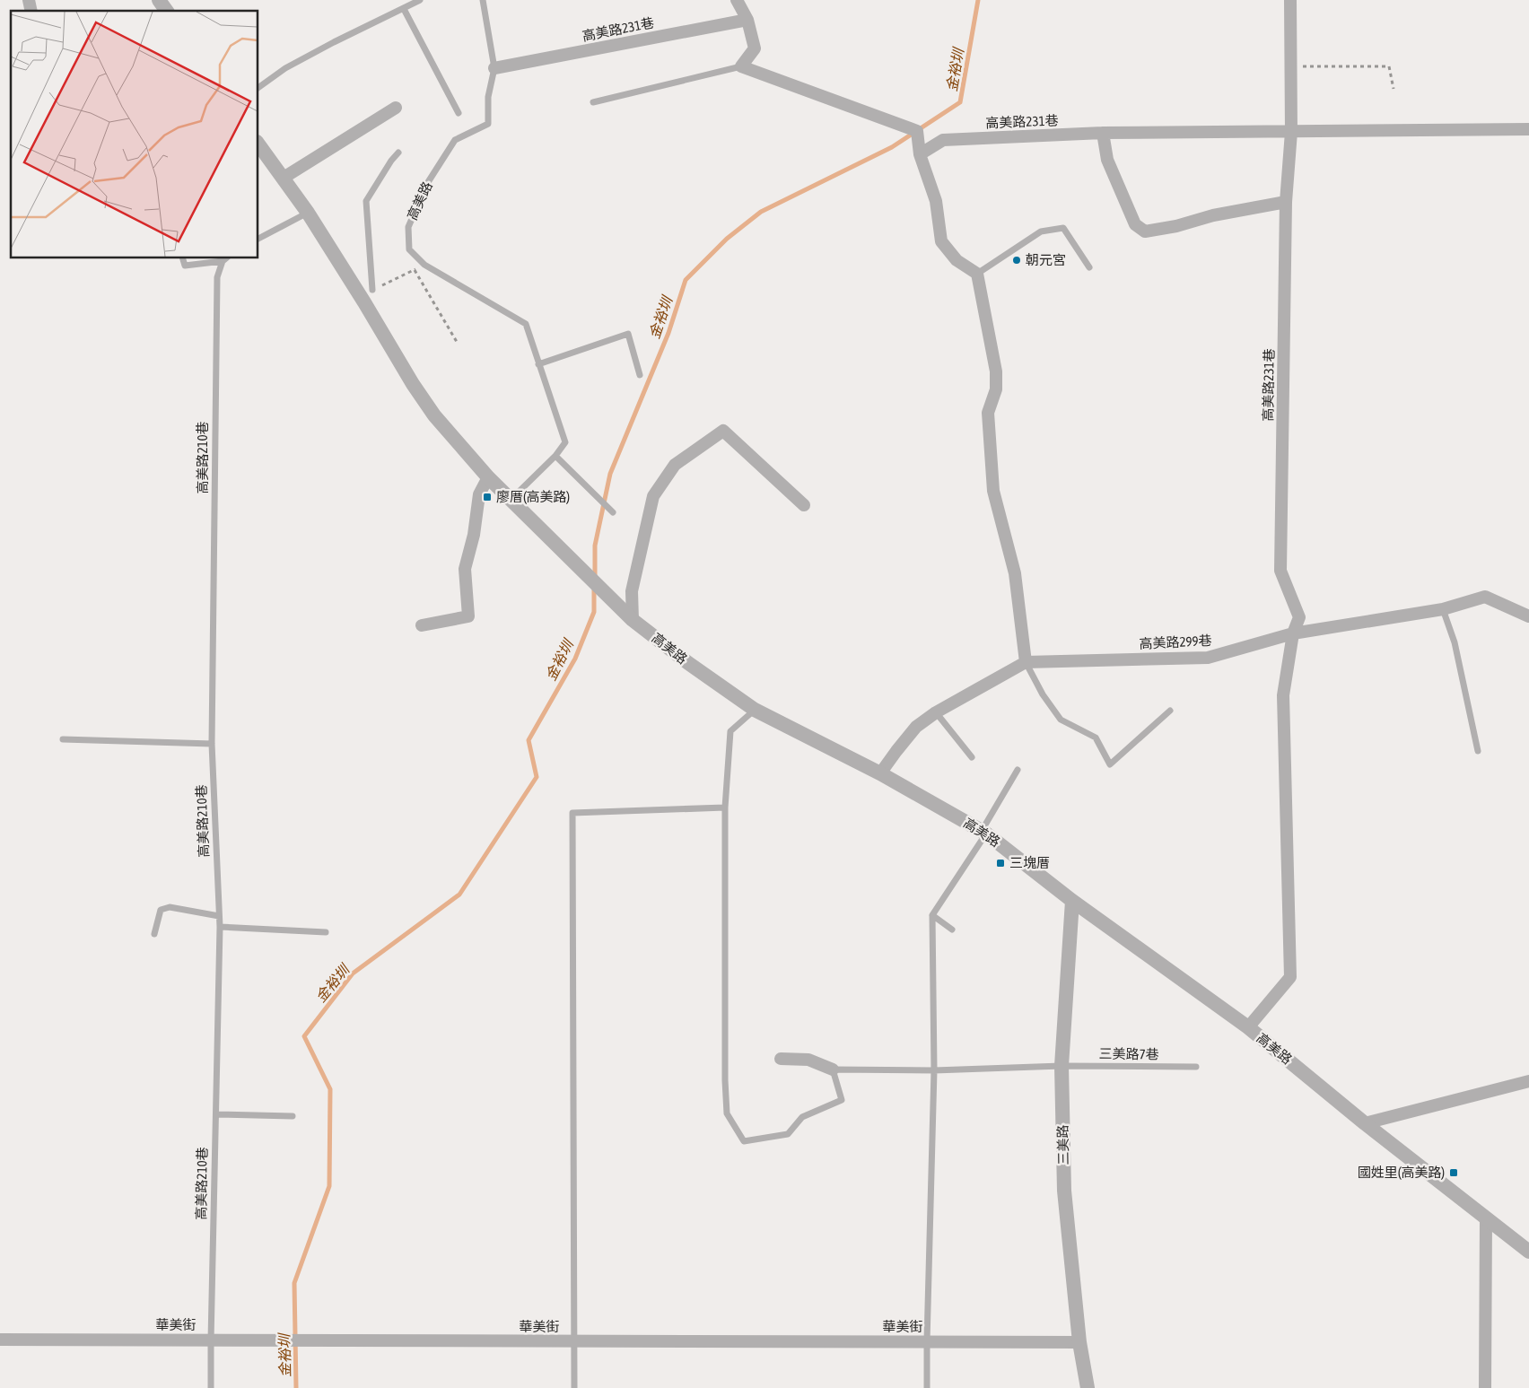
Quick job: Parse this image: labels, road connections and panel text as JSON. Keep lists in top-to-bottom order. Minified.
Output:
{"streets":{"street":["高美路231巷","高美路","高美路299巷","三美路","華美街"],"lane":["高美路210巷","三美路7巷"]},"crossings":[["高美路231巷","高美路"],["高美路231巷","高美路299巷"],["高美路","高美路299巷"],["高美路","三美路"],["高美路210巷","華美街"],["三美路7巷","三美路"],["三美路","華美街"]],"water":["金裕圳"],"places":{"other":["朝元宮"],"transit":["廖厝(高美路)","三塊厝","國姓里(高美路)"]}}
